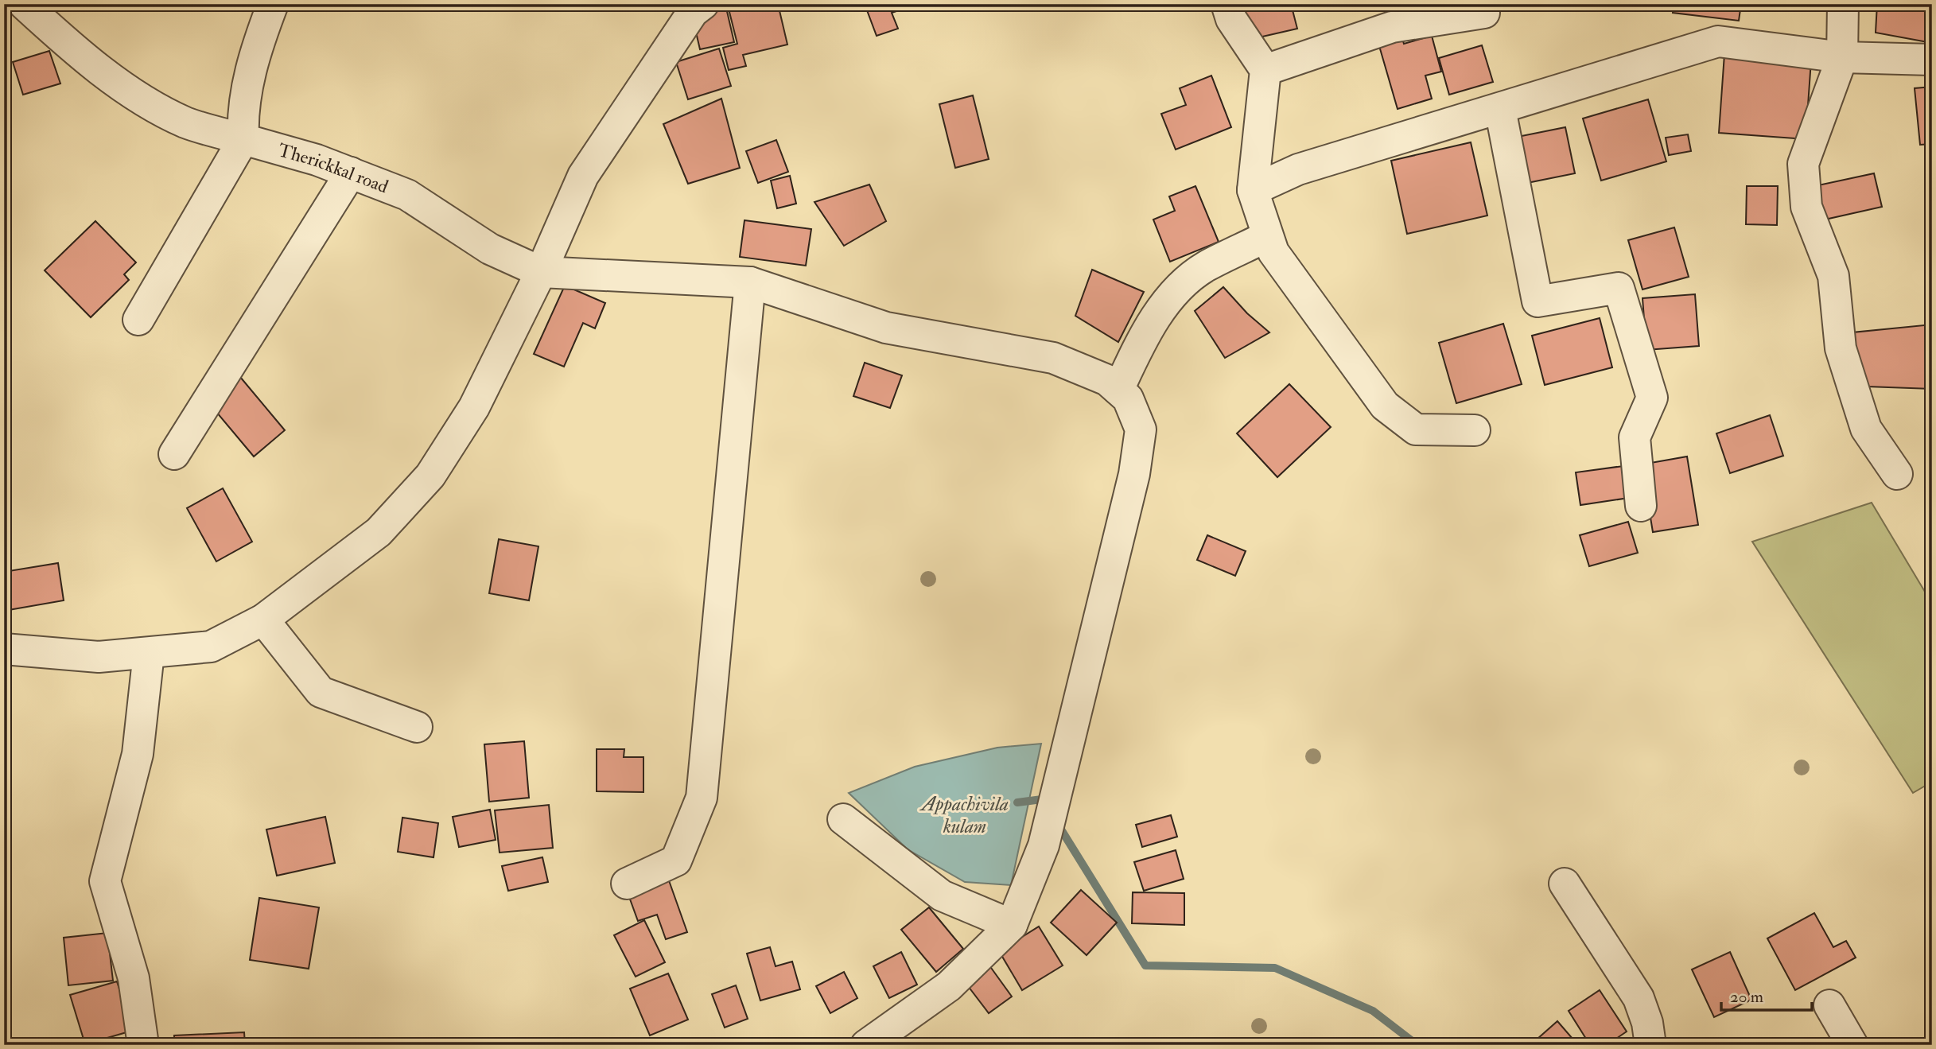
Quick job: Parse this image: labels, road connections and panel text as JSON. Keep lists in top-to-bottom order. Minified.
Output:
{"streets":{"street":["Therickkal road"]},"water":["Appachivila kulam"],"scale_bar":"20 m"}
